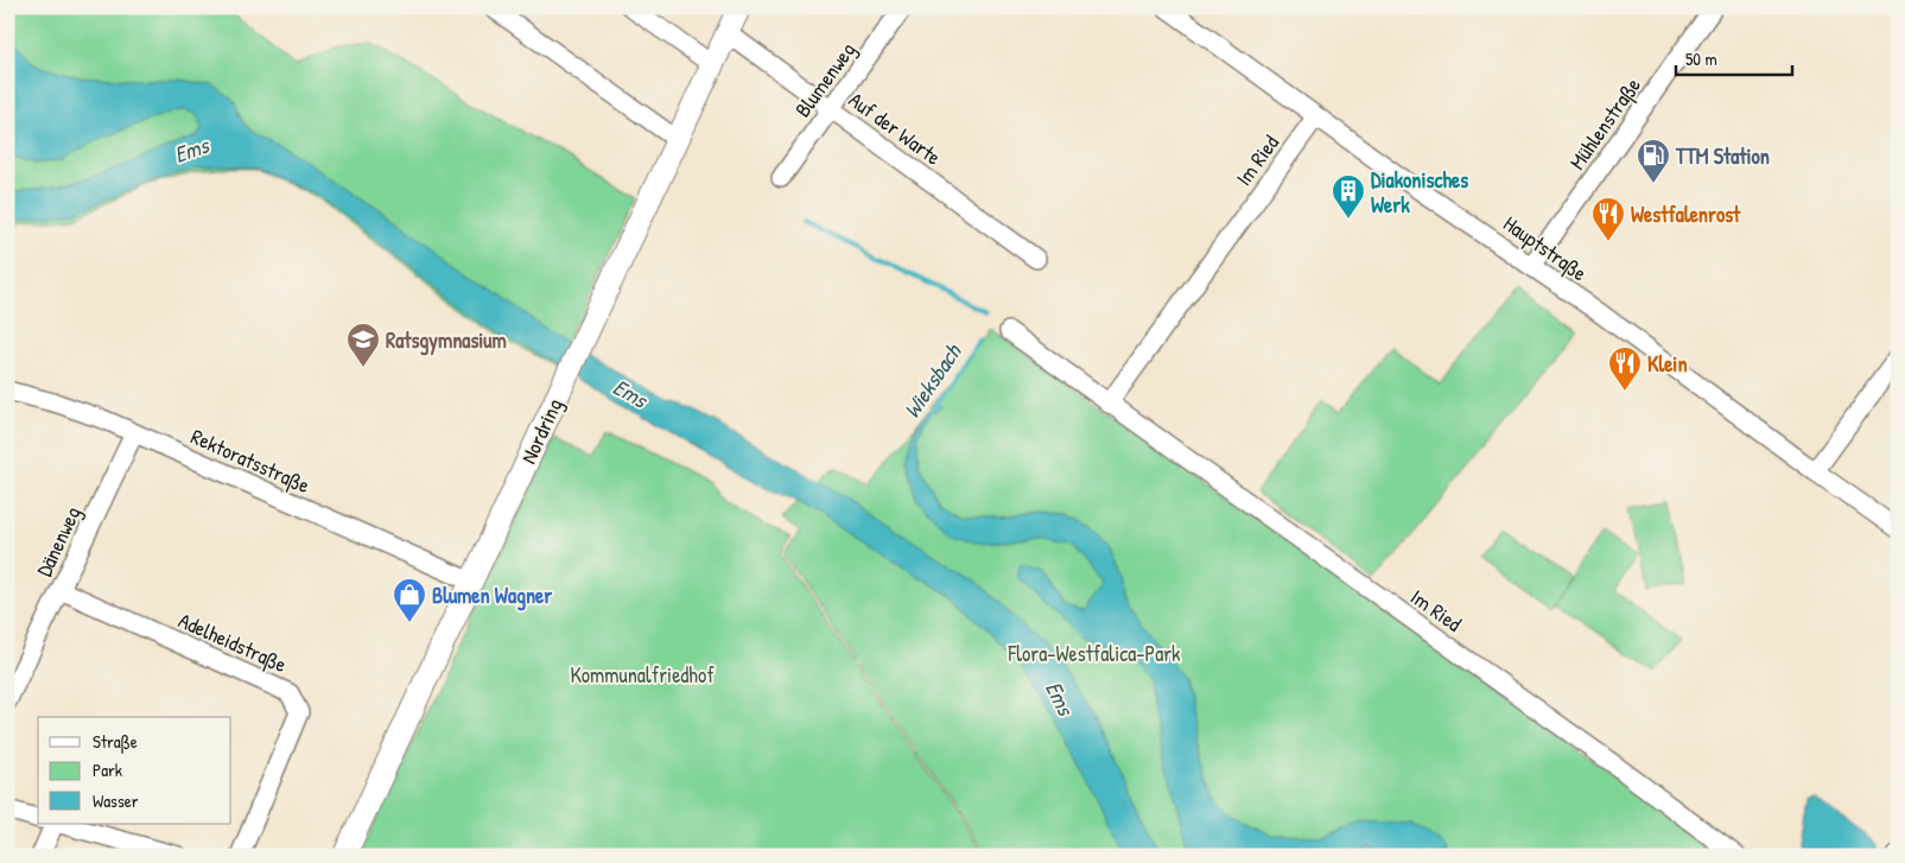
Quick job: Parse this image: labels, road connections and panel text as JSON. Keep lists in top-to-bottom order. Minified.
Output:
{"streets":{"main road":["Nordring"],"street":["Blumenweg","Mühlenstraße","Auf der Warte","Im Ried","Hauptstraße","Rektoratsstraße","Dänenweg","Adelheidstraße"]},"crossings":[["Blumenweg","Auf der Warte"],["Mühlenstraße","Hauptstraße"],["Auf der Warte","Nordring"],["Im Ried","Hauptstraße"],["Nordring","Rektoratsstraße"],["Rektoratsstraße","Dänenweg"],["Dänenweg","Adelheidstraße"]],"water":["Ems","Wieksbach"],"parks":["Flora-Westfalica-Park","Kommunalfriedhof"],"places":{"fuel station":["TTM Station"],"building":["Diakonisches Werk"],"restaurant":["Westfalenrost","Klein"],"school or university":["Ratsgymnasium"],"shop":["Blumen Wagner"]},"legend":["Straße","Park","Wasser"],"scale_bar":"50 m"}
